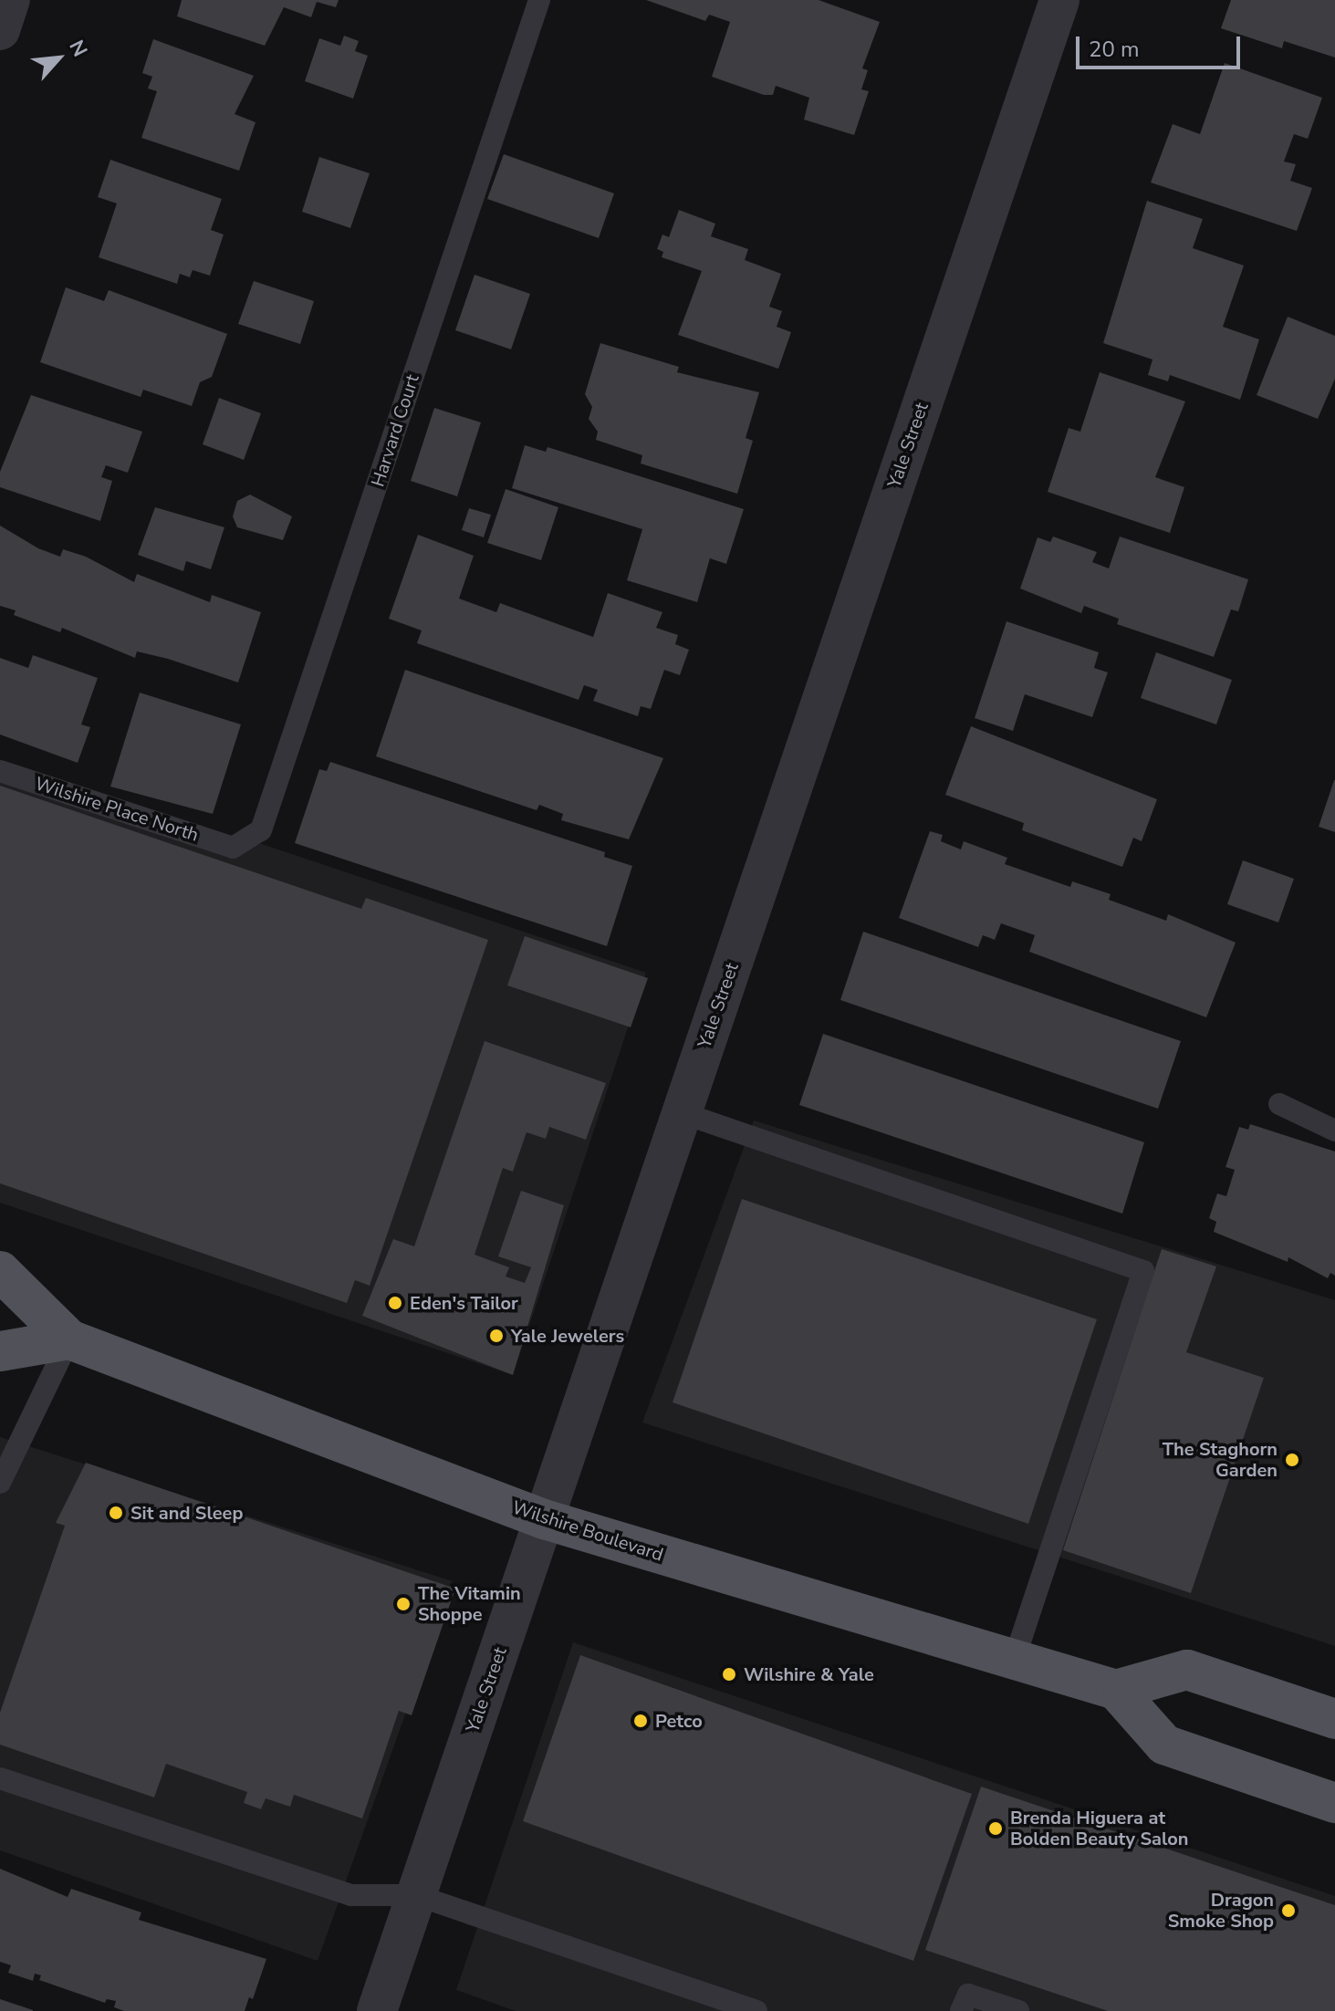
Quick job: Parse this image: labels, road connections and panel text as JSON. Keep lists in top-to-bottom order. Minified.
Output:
{"streets":{"main road":["Wilshire Boulevard"],"street":["Yale Street"],"lane":["Harvard Court","Wilshire Place North"]},"crossings":[["Harvard Court","Wilshire Place North"],["Yale Street","Wilshire Boulevard"]],"places":["Eden's Tailor","Yale Jewelers","The Staghorn Garden","Sit and Sleep","The Vitamin Shoppe","Wilshire & Yale","Petco","Brenda Higuera at Bolden Beauty Salon","Dragon Smoke Shop"],"scale_bar":"20 m","north":"top right"}
